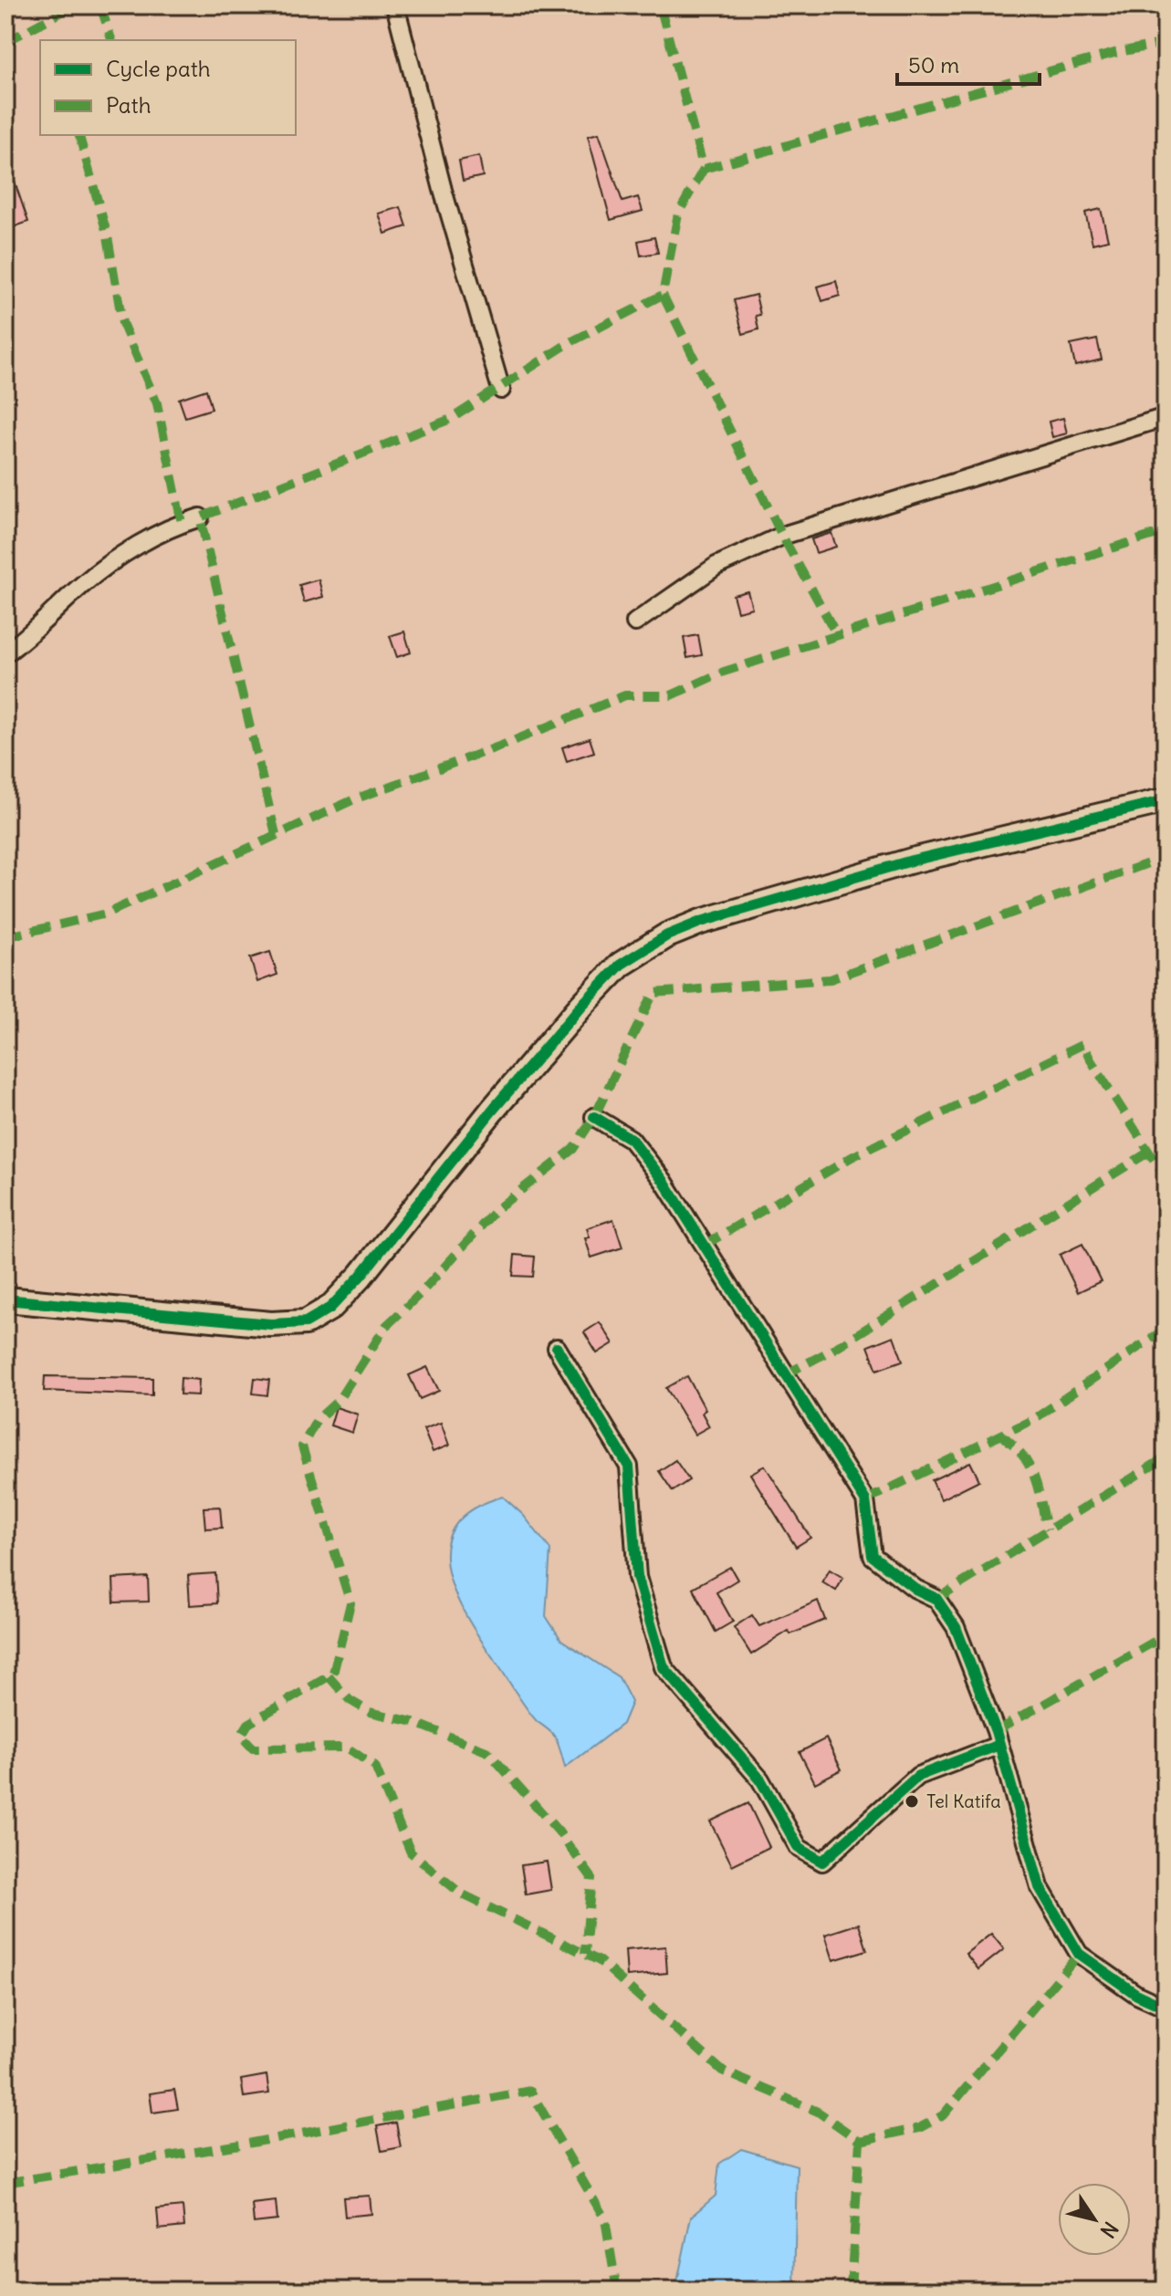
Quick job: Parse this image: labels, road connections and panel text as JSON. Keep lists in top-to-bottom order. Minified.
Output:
{"places":["Tel Katifa"],"legend":["Cycle path","Path"],"scale_bar":"50 m","north":"bottom right"}
